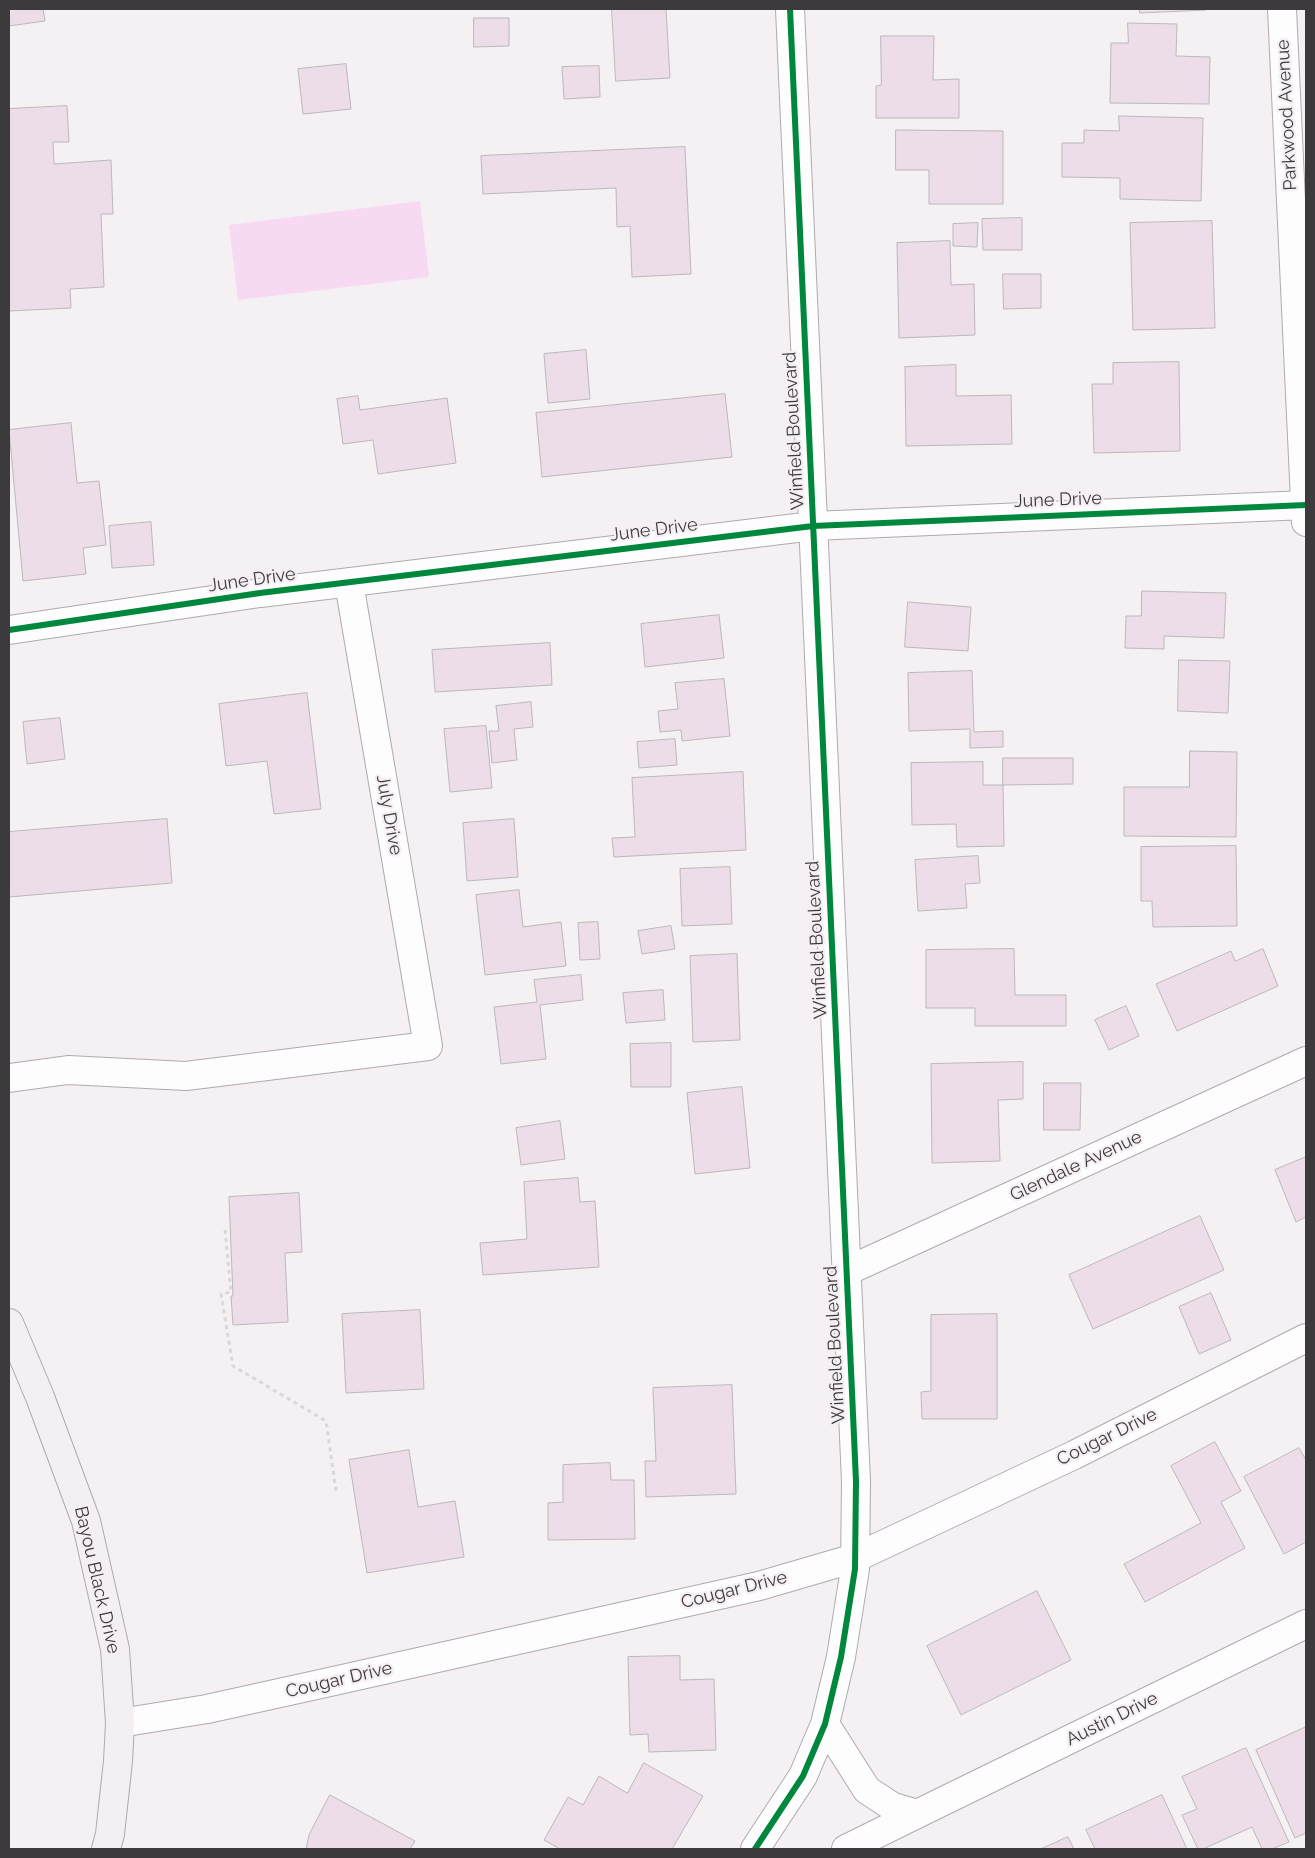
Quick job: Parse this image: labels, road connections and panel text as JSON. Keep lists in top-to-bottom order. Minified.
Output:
{"streets":{"main road":["Bayou Black Drive"],"street":["Parkwood Avenue","Winfield Boulevard","June Drive","July Drive","Glendale Avenue","Cougar Drive","Austin Drive"]},"crossings":[["Parkwood Avenue","June Drive"],["Winfield Boulevard","June Drive"],["Winfield Boulevard","Glendale Avenue"],["Winfield Boulevard","Cougar Drive"],["June Drive","July Drive"],["Cougar Drive","Bayou Black Drive"]]}
